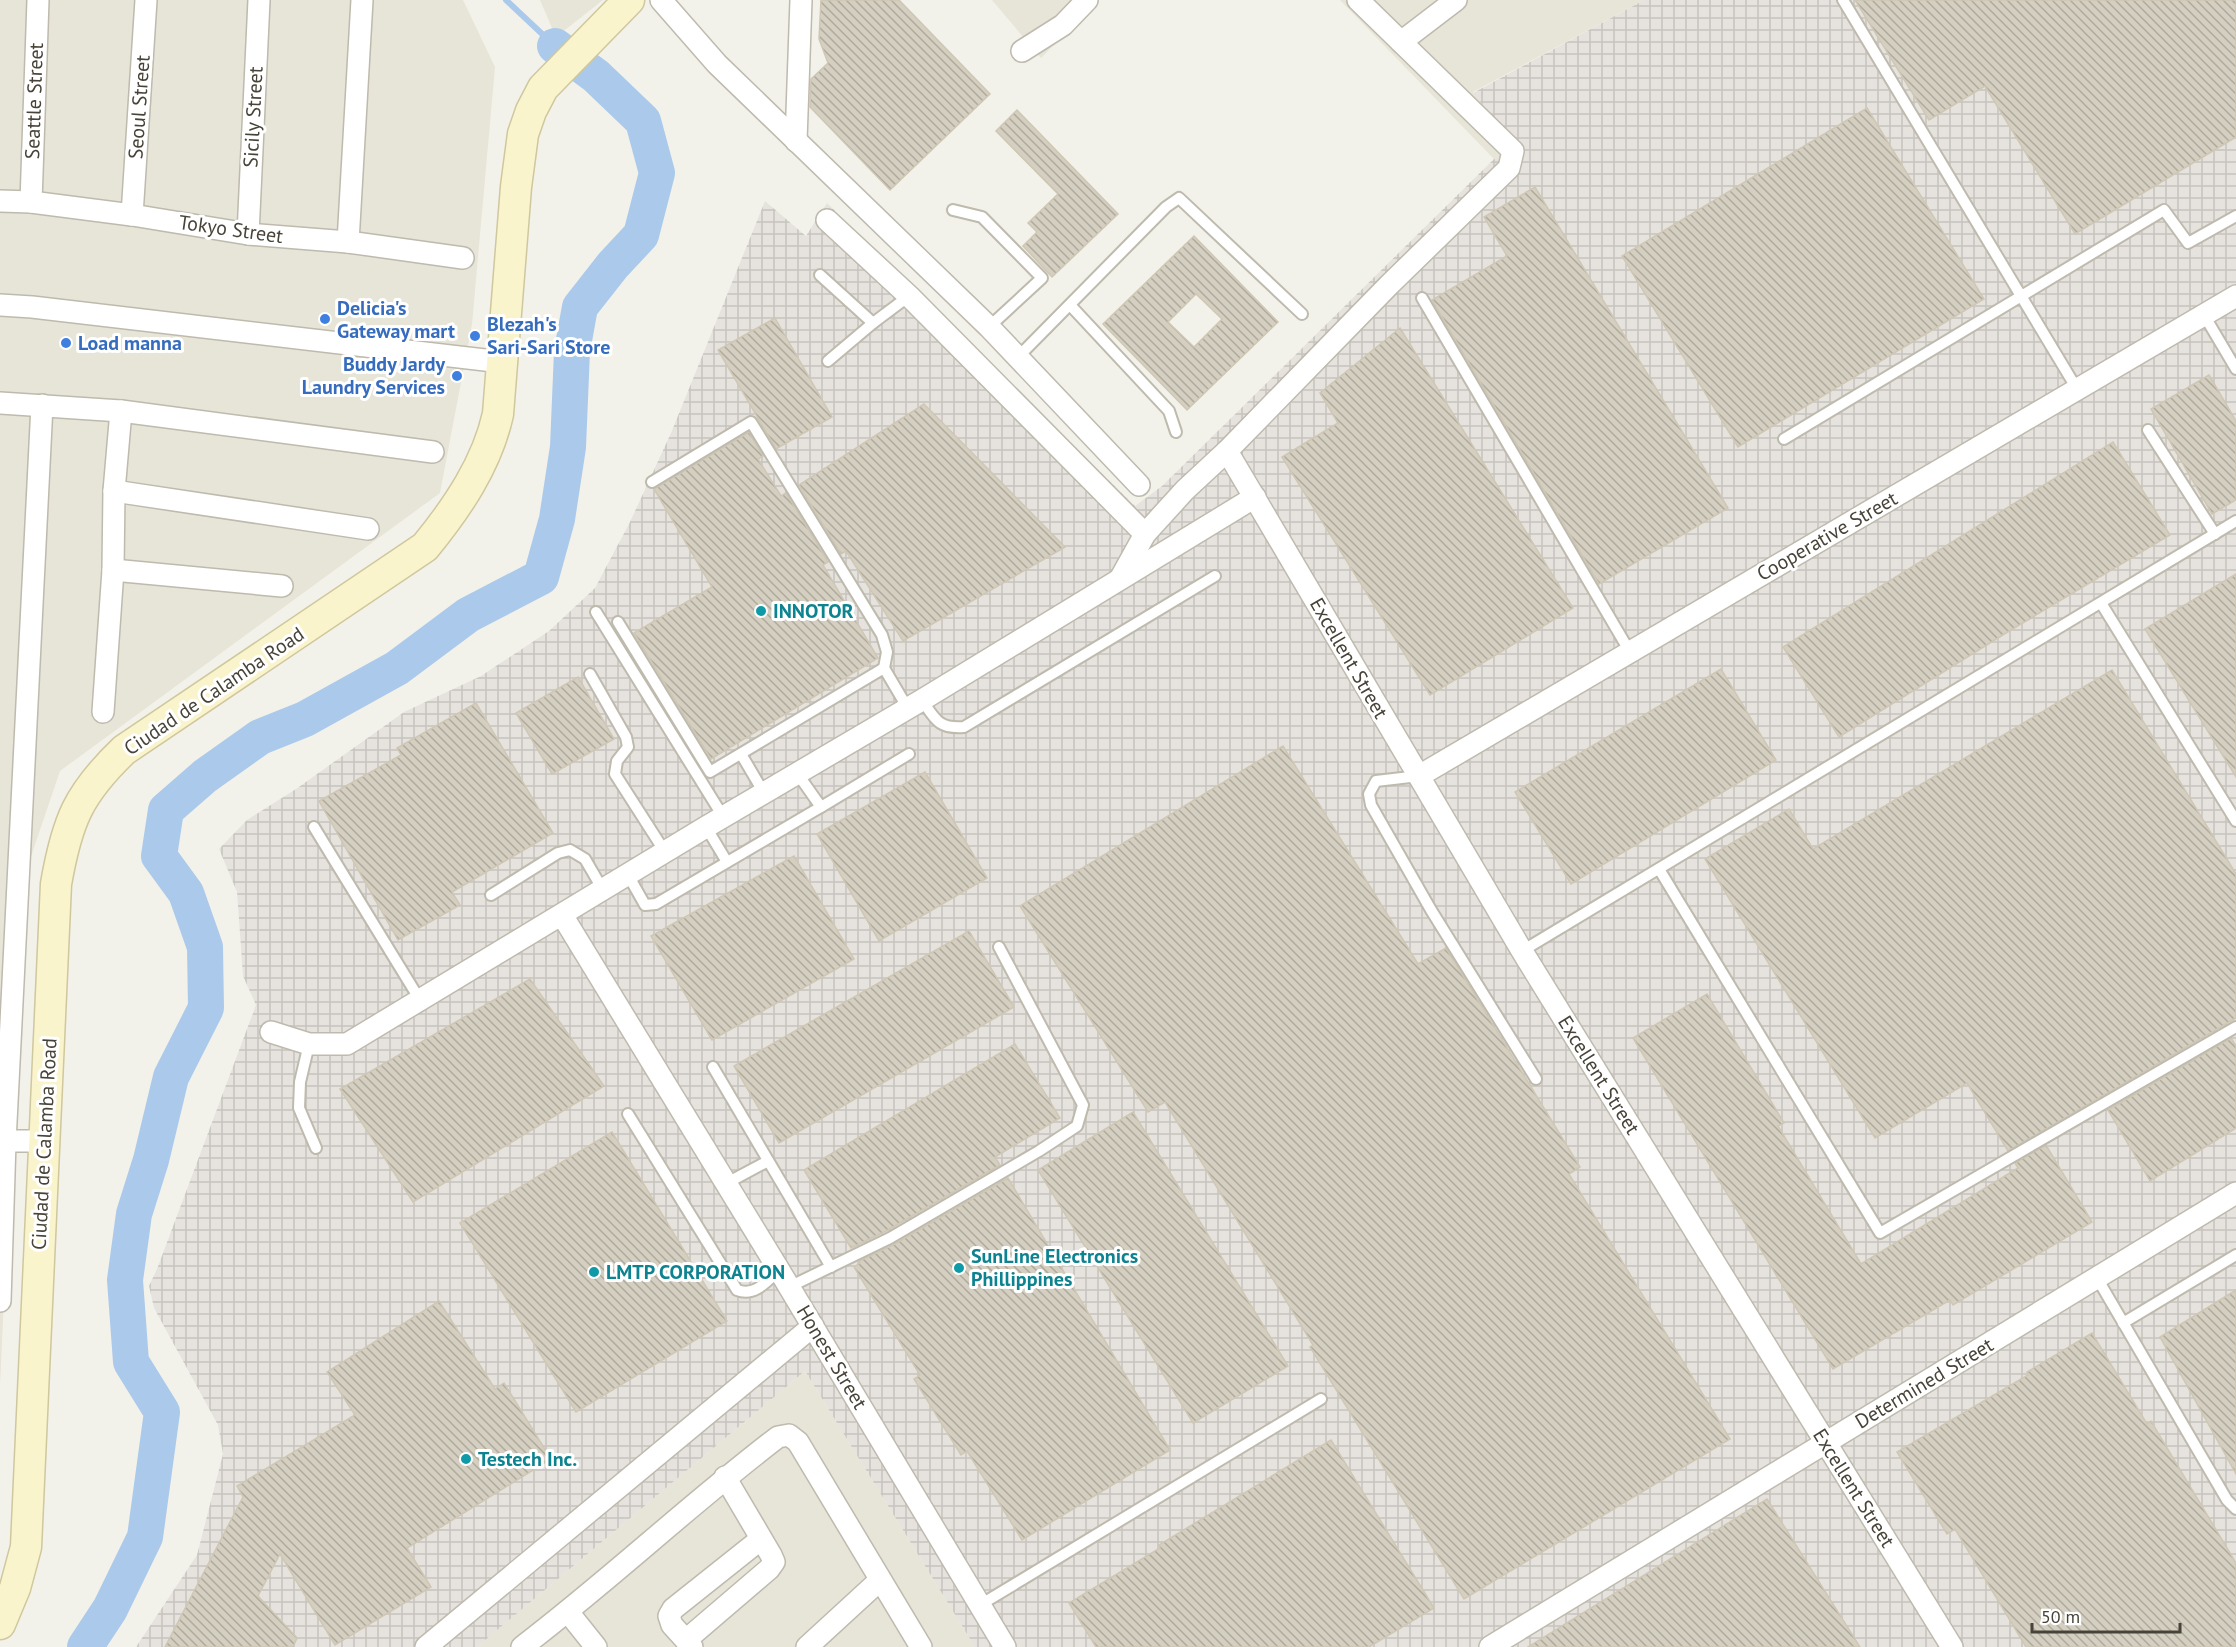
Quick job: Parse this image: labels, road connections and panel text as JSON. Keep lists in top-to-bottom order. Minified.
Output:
{"streets":{"main road":["Ciudad de Calamba Road"],"street":["Seattle Street","Seoul Street","Sicily Street","Tokyo Street","Cooperative Street","Excellent Street","Honest Street","Determined Street"]},"crossings":[["Seattle Street","Tokyo Street"],["Seoul Street","Tokyo Street"],["Sicily Street","Tokyo Street"],["Cooperative Street","Excellent Street"],["Excellent Street","Determined Street"]],"places":["Delicia's Gateway mart","Blezah's Sari-Sari Store","Load manna","Buddy Jardy Laundry Services","INNOTOR","SunLine Electronics Phillippines","LMTP CORPORATION","Testech Inc."],"scale_bar":"50 m"}
